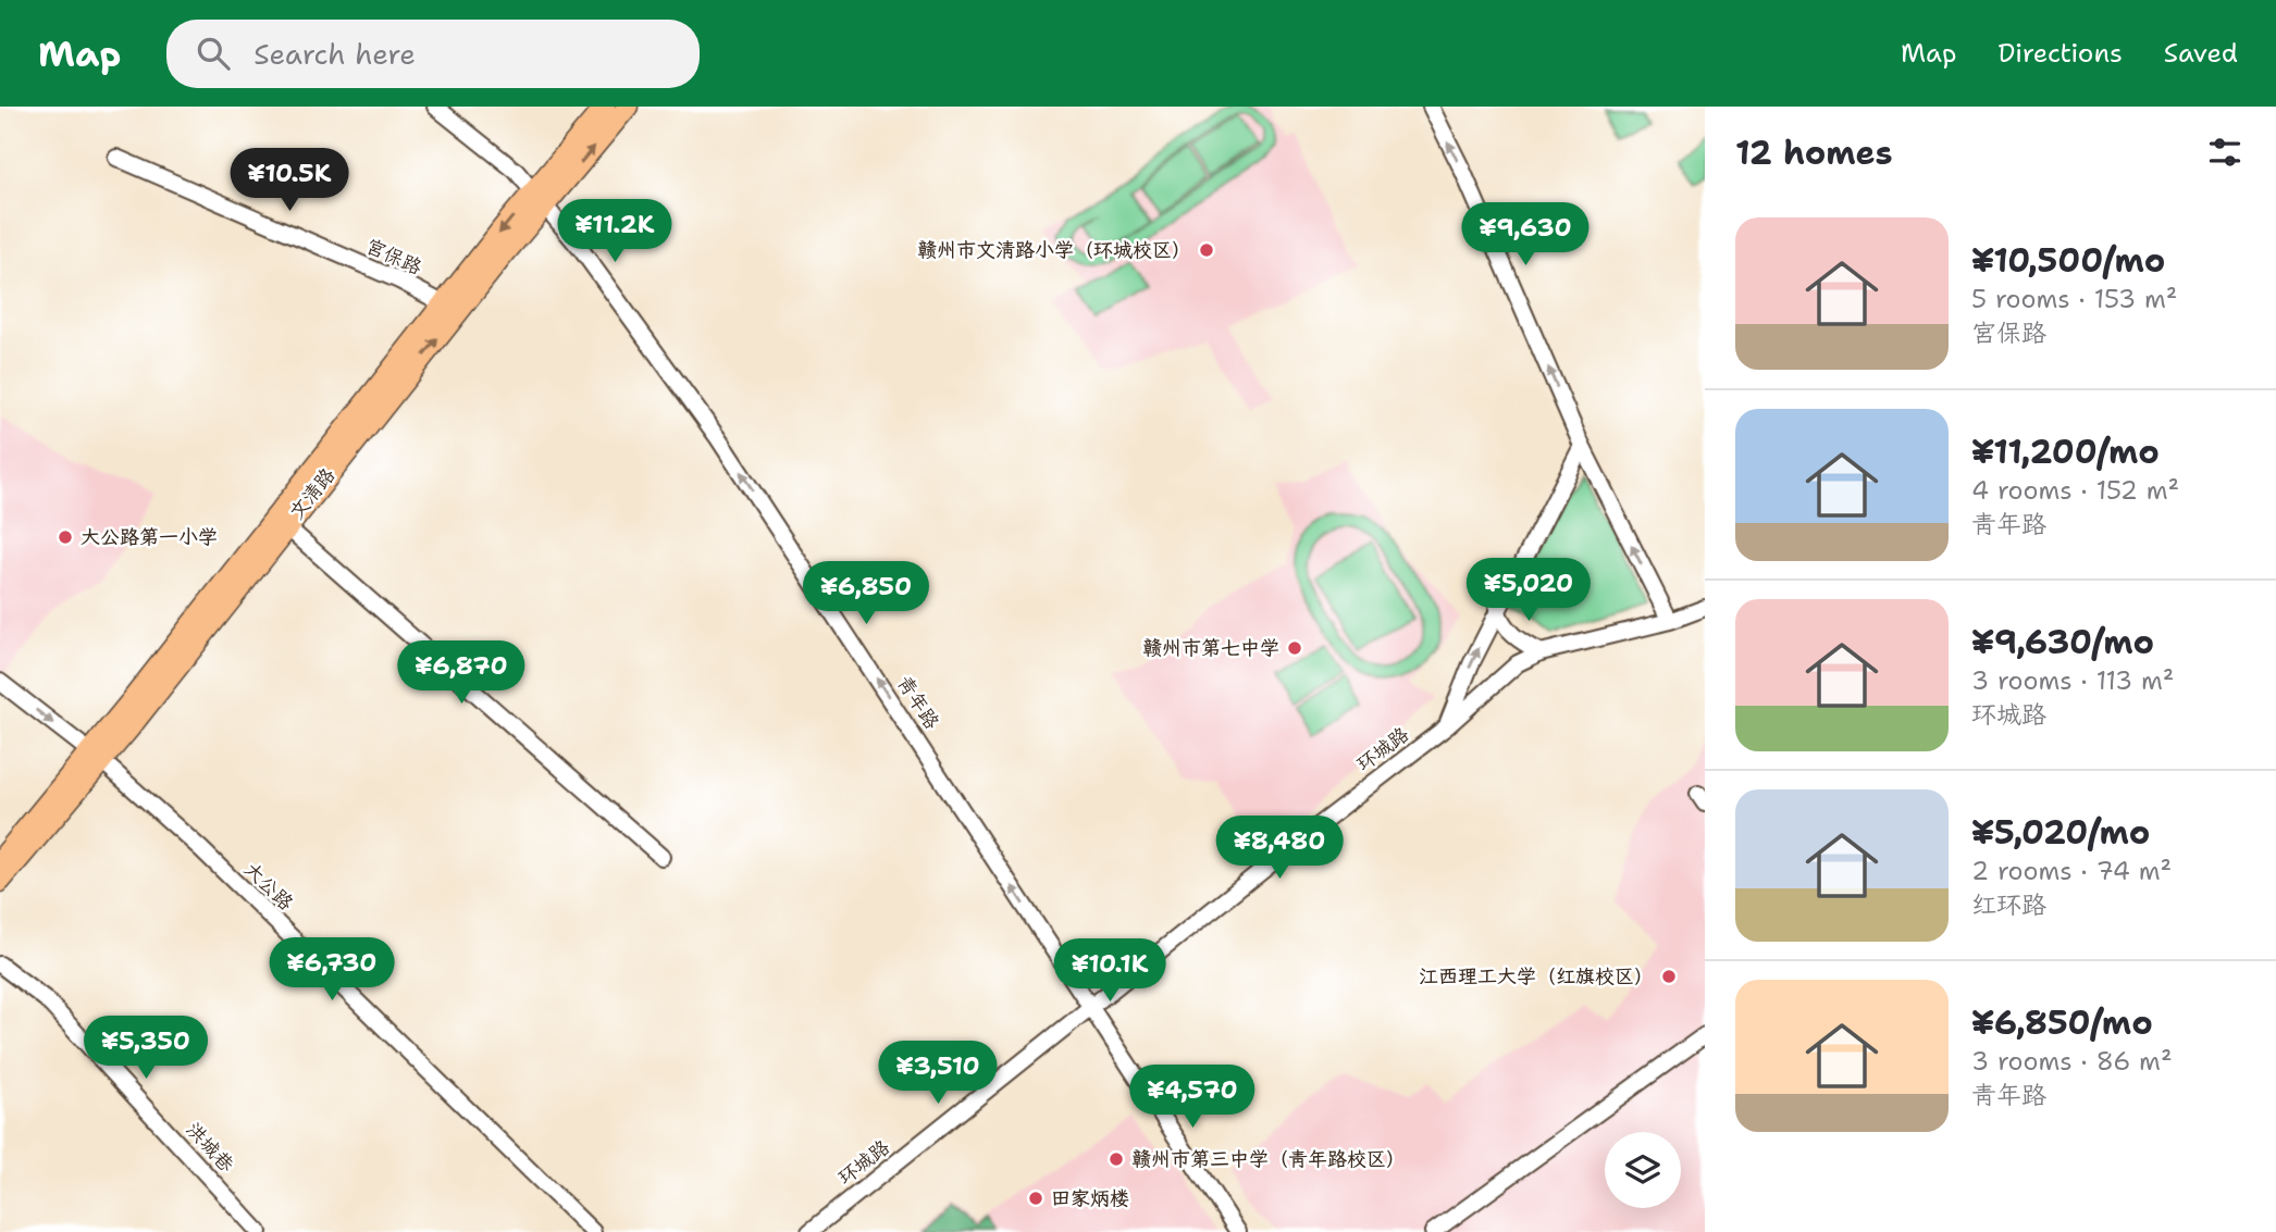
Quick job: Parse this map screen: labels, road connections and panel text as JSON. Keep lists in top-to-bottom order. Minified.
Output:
{"streets":{"main road":["文清路"],"street":["宫保路","青年路","环城路","大公路","洪城巷"]},"crossings":[["宫保路","文清路"],["文清路","青年路"],["文清路","大公路"],["青年路","环城路"]],"one_way":["青年路"],"places":["赣州市文清路小学（环城校区）","大公路第一小学","赣州市第七中学","江西理工大学（红旗校区）","赣州市第三中学（青年路校区）","田家炳楼"],"page":{"header":"Map","search":"Search here","nav":["Map","Directions","Saved"],"heading":"12 homes","price":["¥10.5K","¥11.2K","¥9,630","¥5,020","¥6,850","¥6,870","¥8,480","¥6,730","¥10.1K","¥5,350","¥3,510","¥4,570"],"list":[{"name":"¥10,500/mo","note":"5 rooms · 153 m² · 宫保路"},{"name":"¥11,200/mo","note":"4 rooms · 152 m² · 青年路"},{"name":"¥9,630/mo","note":"3 rooms · 113 m² · 环城路"},{"name":"¥5,020/mo","note":"2 rooms · 74 m² · 红环路"},{"name":"¥6,850/mo","note":"3 rooms · 86 m² · 青年路"}]}}
